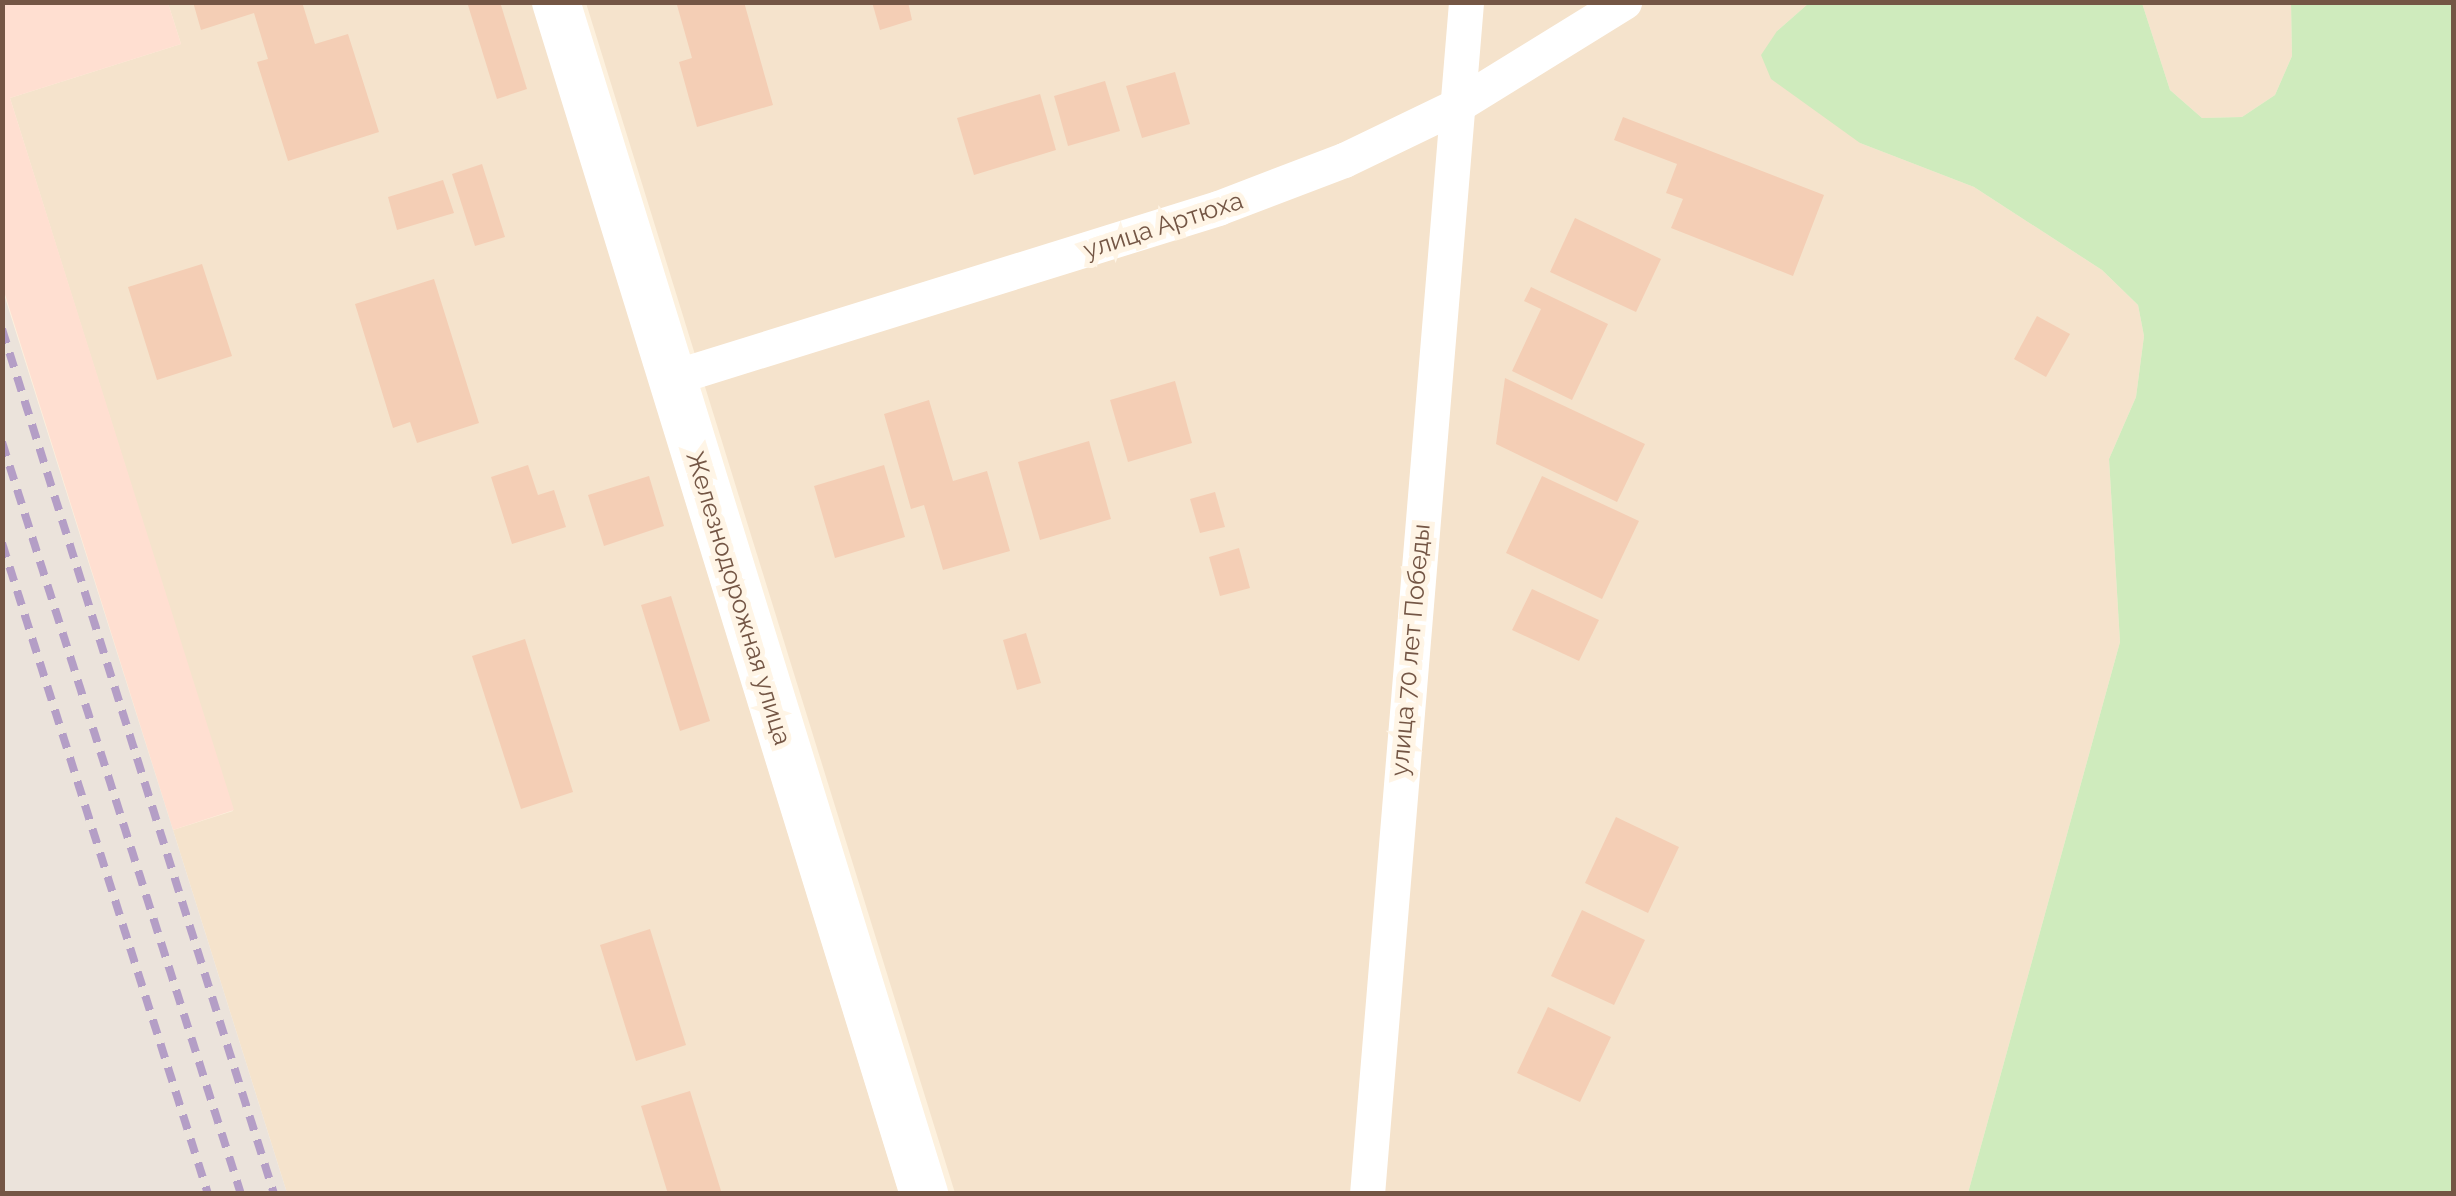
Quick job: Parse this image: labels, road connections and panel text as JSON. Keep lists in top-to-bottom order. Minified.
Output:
{"streets":{"main road":["Железнодорожная улица"],"street":["улица Артюха","улица 70 лет Победы"]},"crossings":[["улица Артюха","Железнодорожная улица"],["улица Артюха","улица 70 лет Победы"]]}
